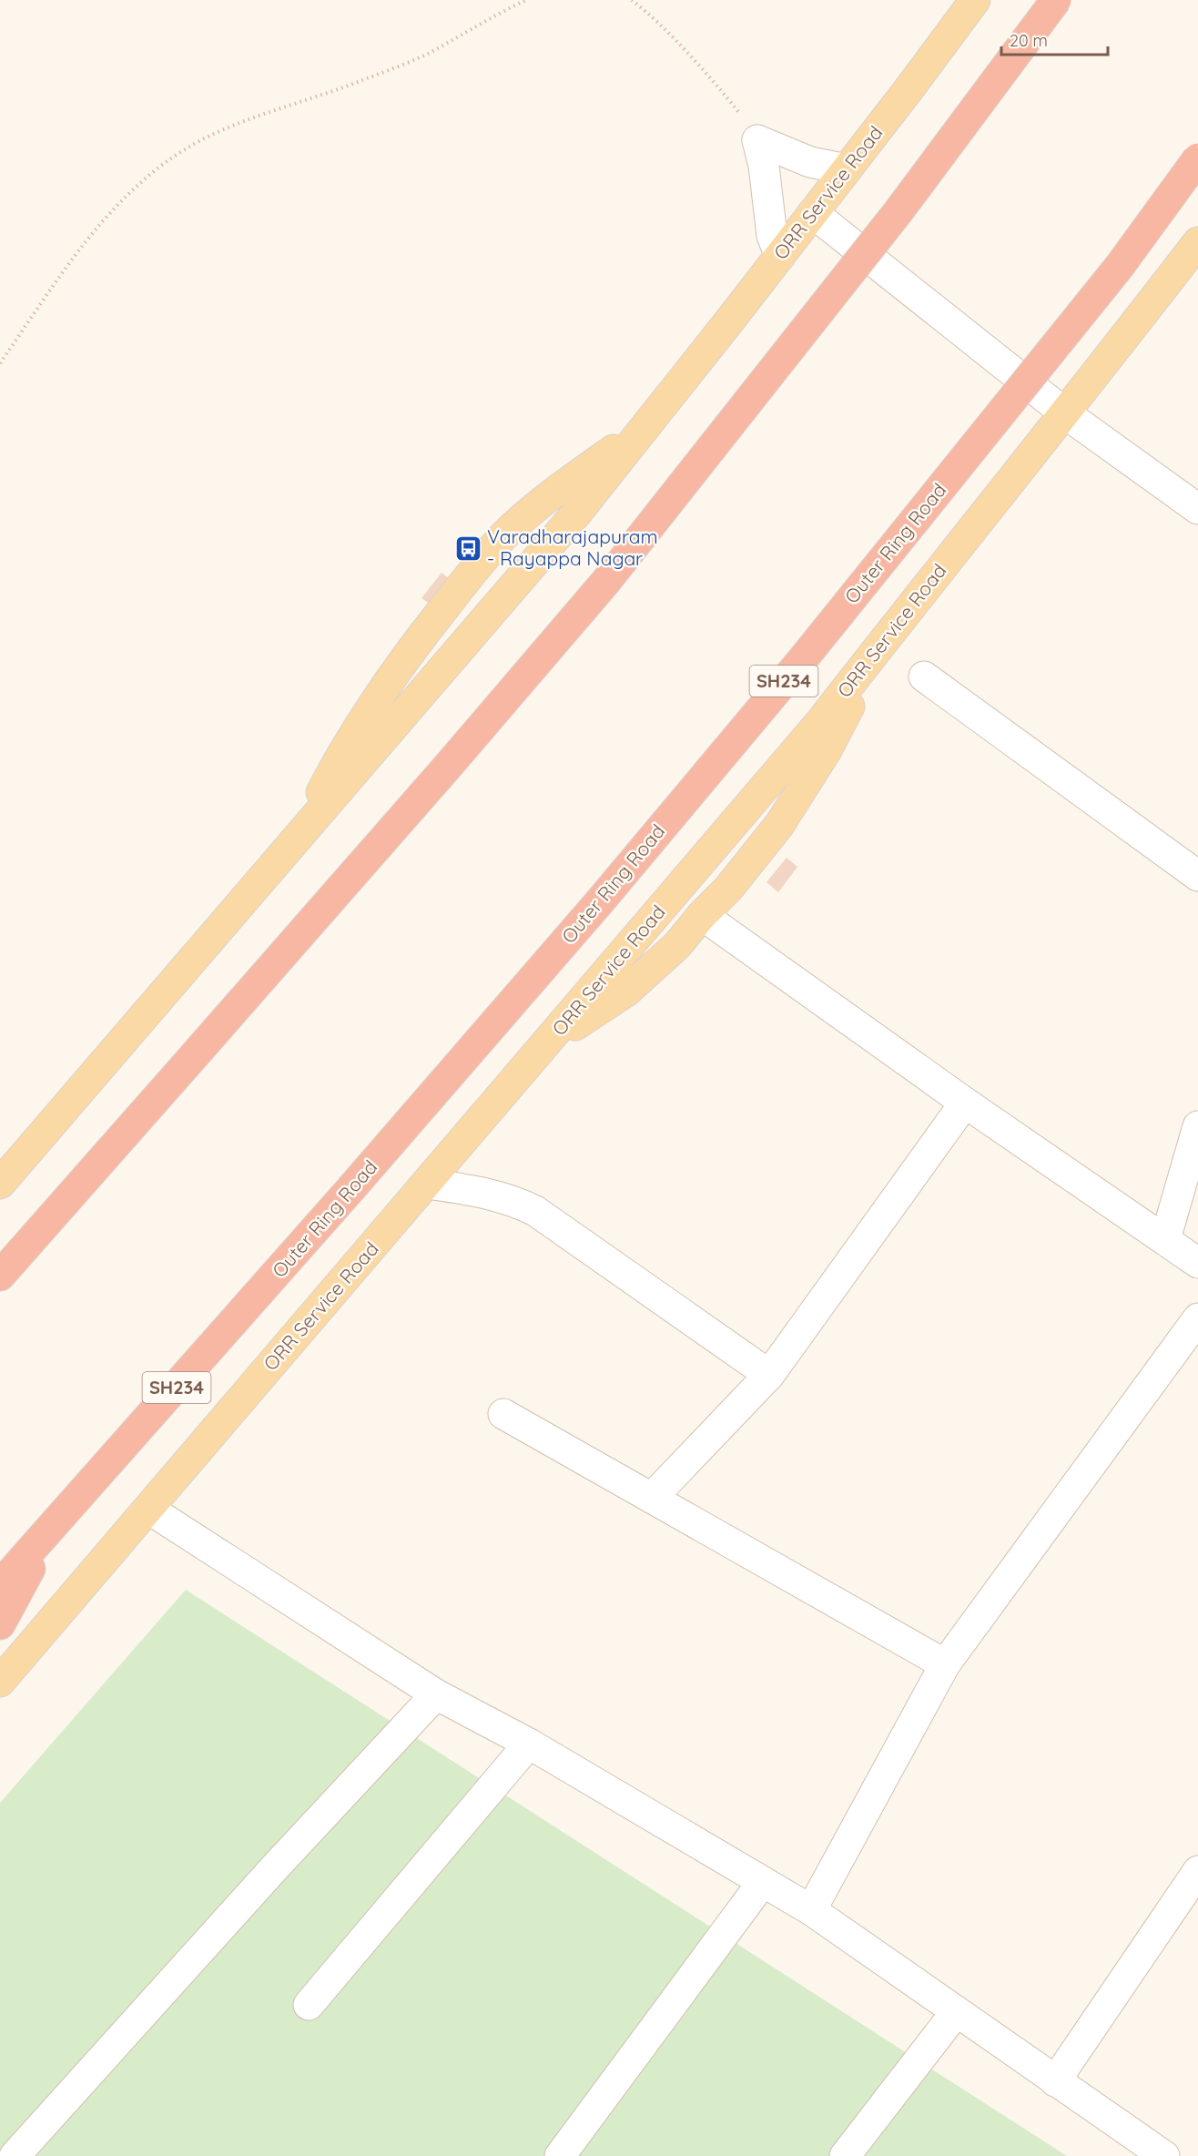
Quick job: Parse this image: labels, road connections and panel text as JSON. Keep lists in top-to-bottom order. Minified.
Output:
{"streets":{"highway":["Outer Ring Road","SH234"],"main road":["ORR Service Road"]},"places":{"bus stop":["Varadharajapuram - Rayappa Nagar"]},"scale_bar":"20 m"}
